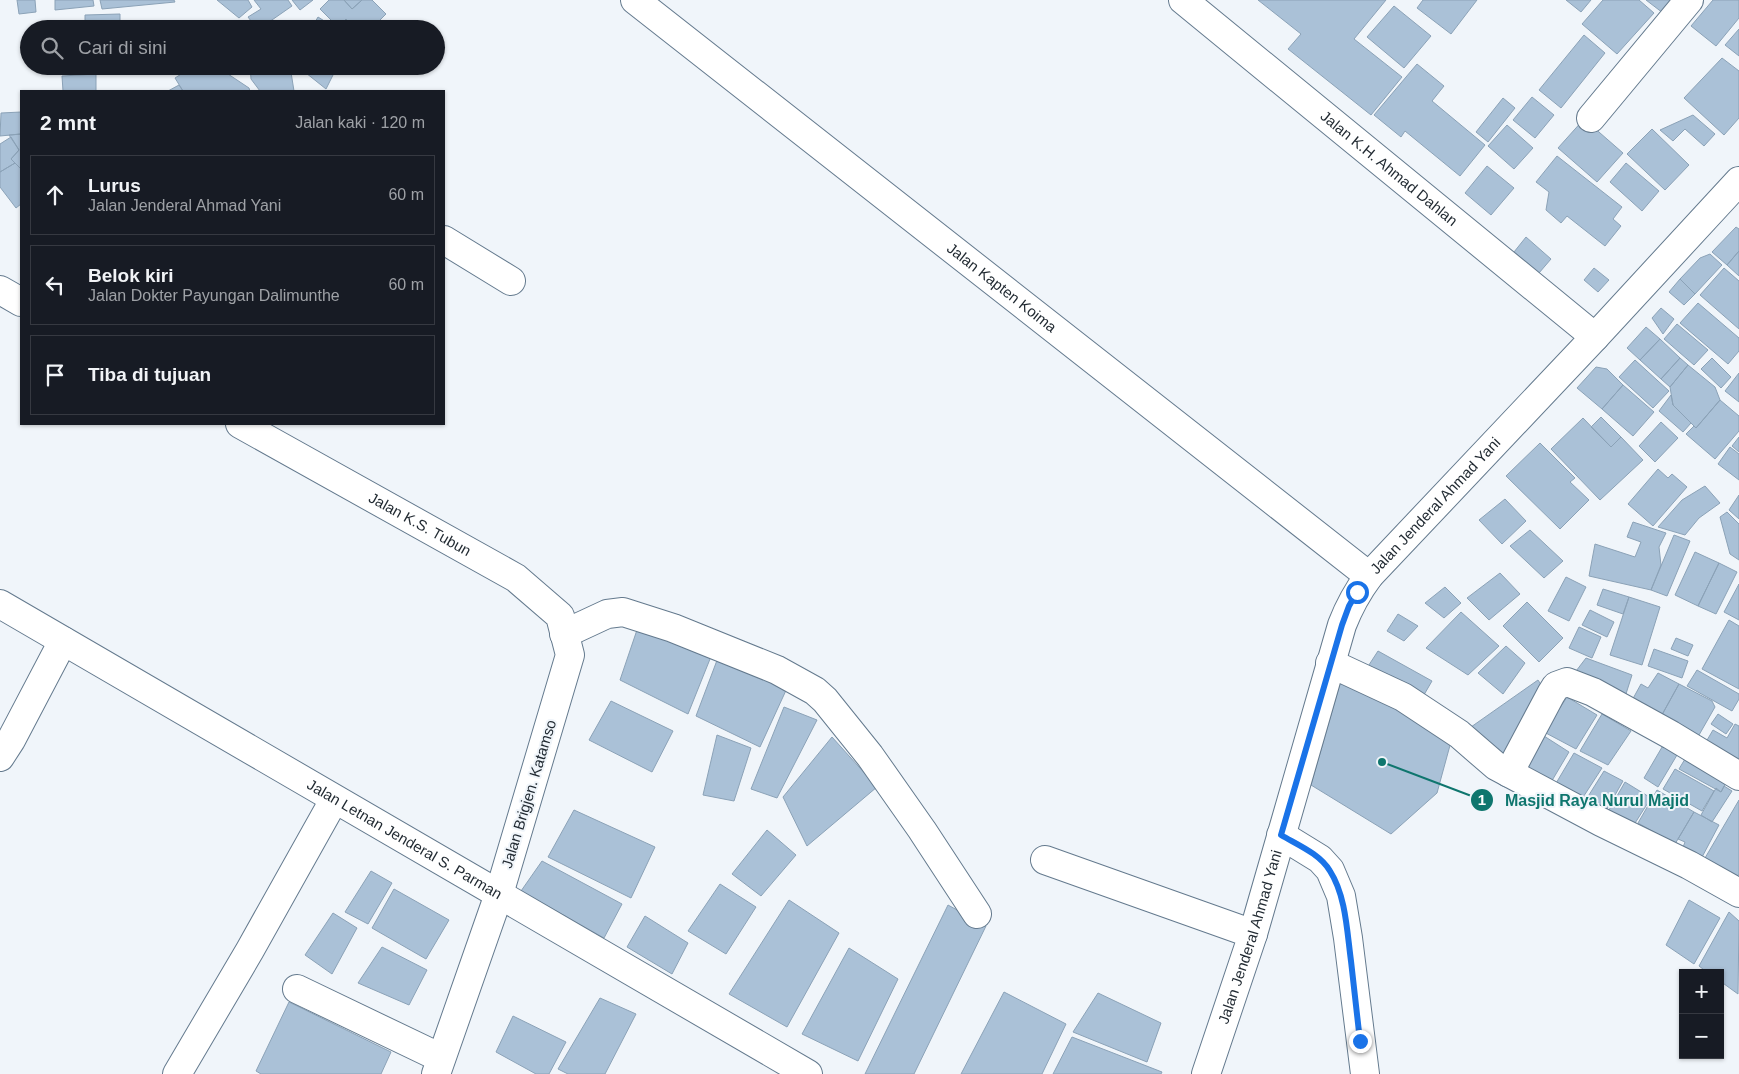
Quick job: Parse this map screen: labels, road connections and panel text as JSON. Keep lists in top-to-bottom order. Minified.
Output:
{"streets":{"street":["Jalan K.H. Ahmad Dahlan","Jalan Kapten Koima","Jalan Jenderal Ahmad Yani","Jalan K.S. Tubun","Jalan Brigjen. Katamso","Jalan Letnan Jenderal S. Parman"]},"crossings":[["Jalan K.H. Ahmad Dahlan","Jalan Jenderal Ahmad Yani"],["Jalan Kapten Koima","Jalan Jenderal Ahmad Yani"],["Jalan K.S. Tubun","Jalan Brigjen. Katamso"],["Jalan Brigjen. Katamso","Jalan Letnan Jenderal S. Parman"]],"places":["Masjid Raya Nurul Majid"],"page":{"search":"Cari di sini","heading":["2 mnt","Jalan kaki · 120 m"],"list":[["Lurus","Jalan Jenderal Ahmad Yani","60 m"],["Belok kiri","Jalan Dokter Payungan Dalimunthe","60 m"],"Tiba di tujuan"],"map_buttons":["+","−"]}}
